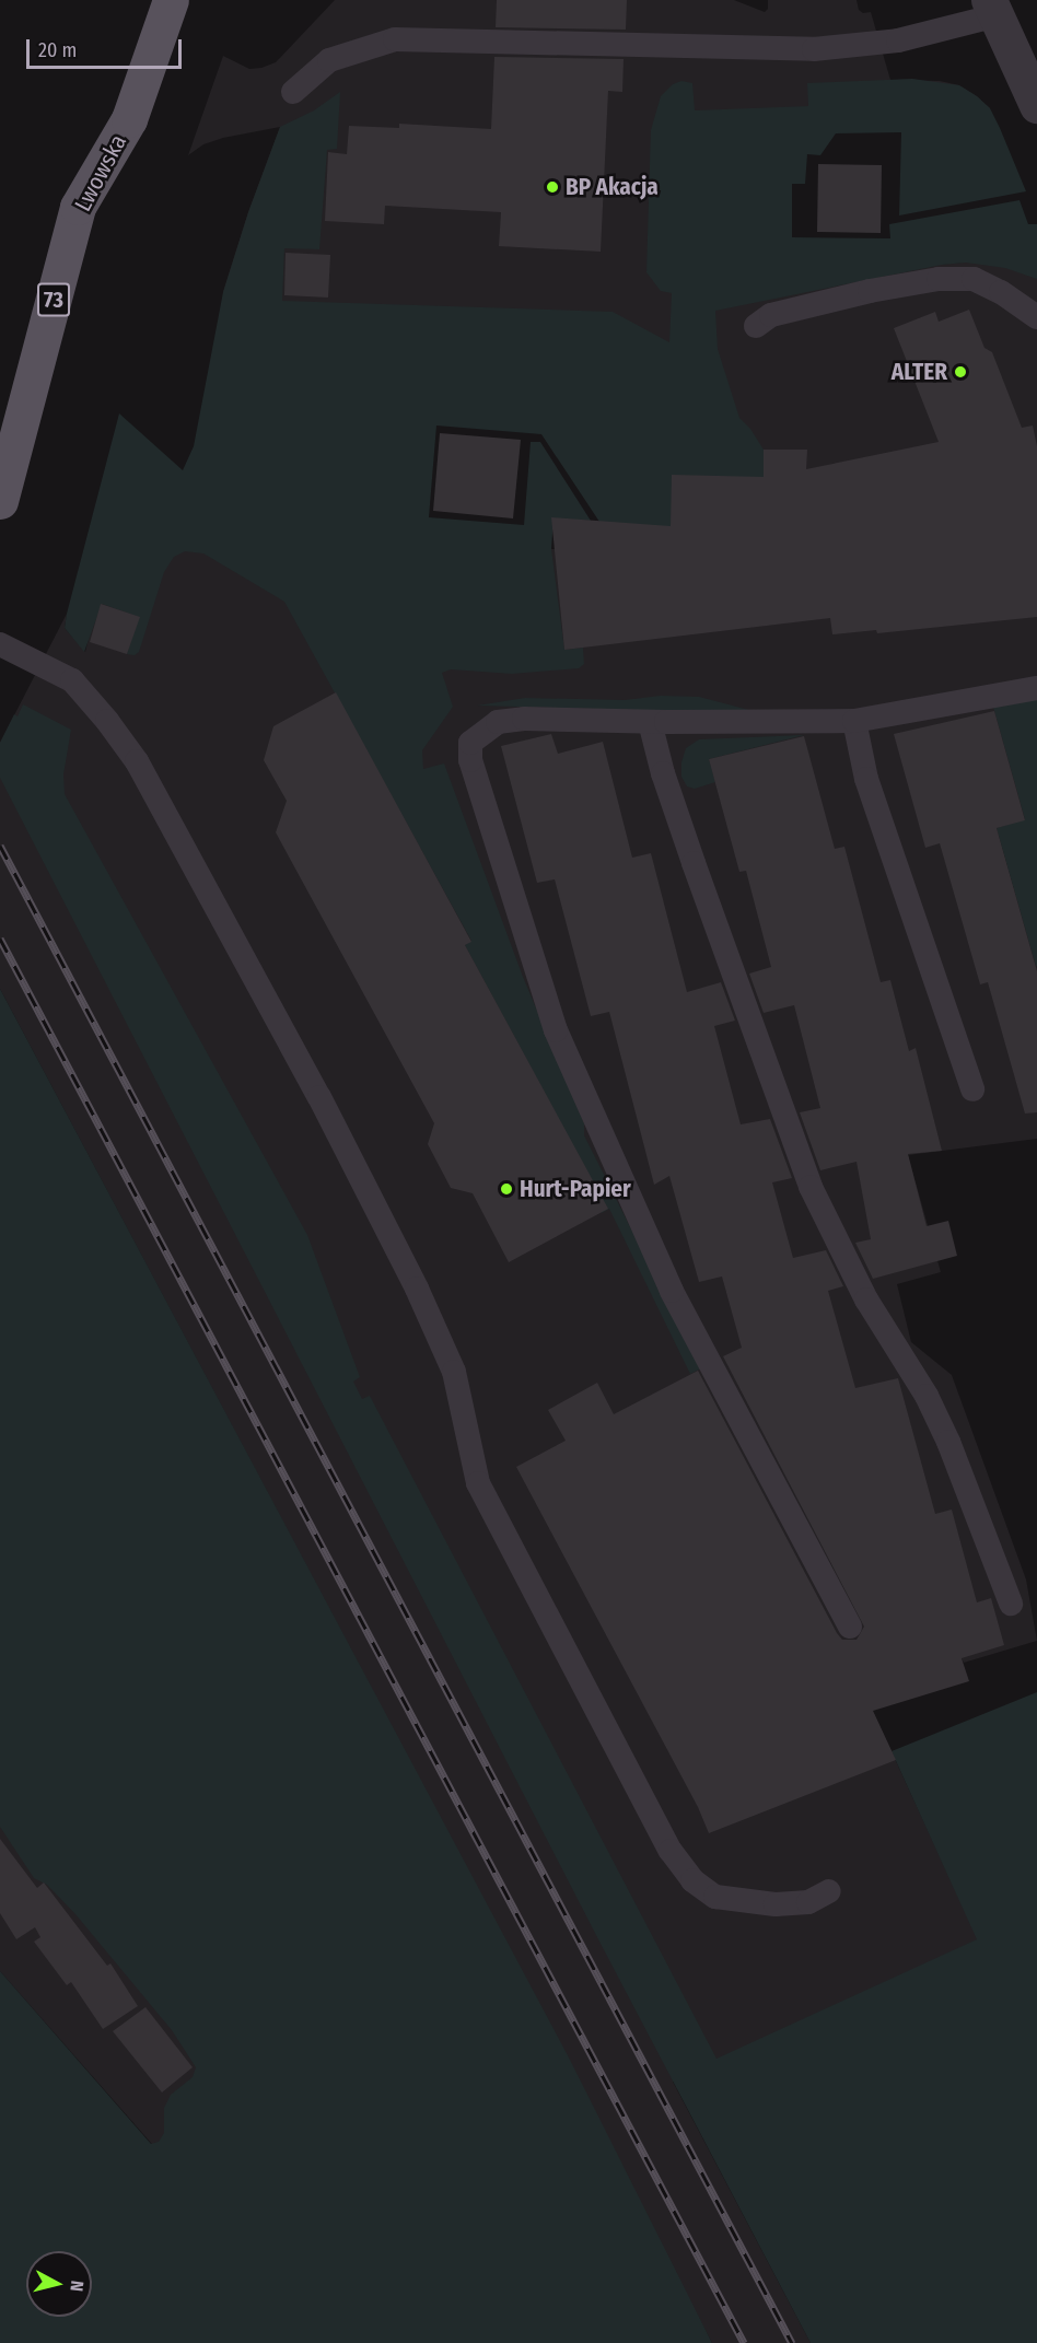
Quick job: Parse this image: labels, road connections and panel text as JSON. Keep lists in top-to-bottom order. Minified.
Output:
{"streets":{"main road":["Lwowska","73"]},"places":["BP Akacja","ALTER","Hurt-Papier"],"scale_bar":"20 m","north":"right"}
